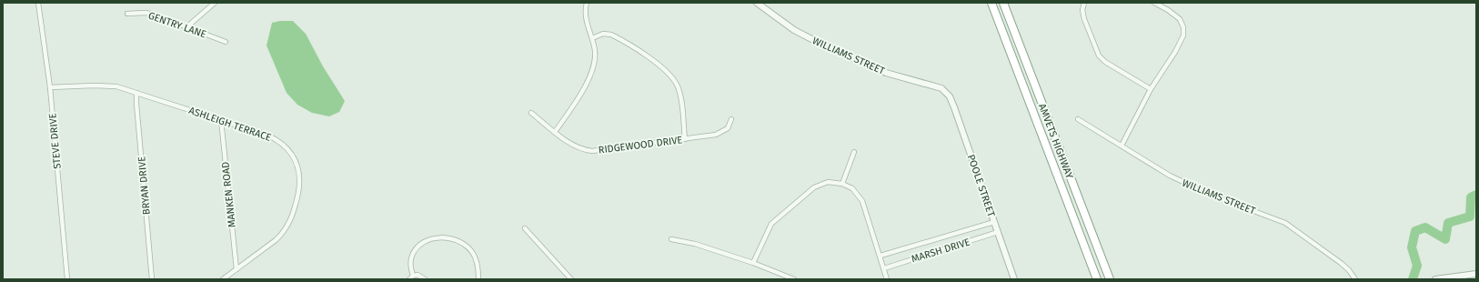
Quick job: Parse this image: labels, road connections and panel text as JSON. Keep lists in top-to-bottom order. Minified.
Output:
{"streets":{"highway":["AMVETS HIGHWAY"],"street":["GENTRY LANE","WILLIAMS STREET","ASHLEIGH TERRACE","STEVE DRIVE","RIDGEWOOD DRIVE","BRYAN DRIVE","POOLE STREET","MANKEN ROAD","MARSH DRIVE"]},"crossings":[["WILLIAMS STREET","POOLE STREET"],["ASHLEIGH TERRACE","STEVE DRIVE"],["ASHLEIGH TERRACE","BRYAN DRIVE"],["ASHLEIGH TERRACE","MANKEN ROAD"],["POOLE STREET","MARSH DRIVE"]]}
